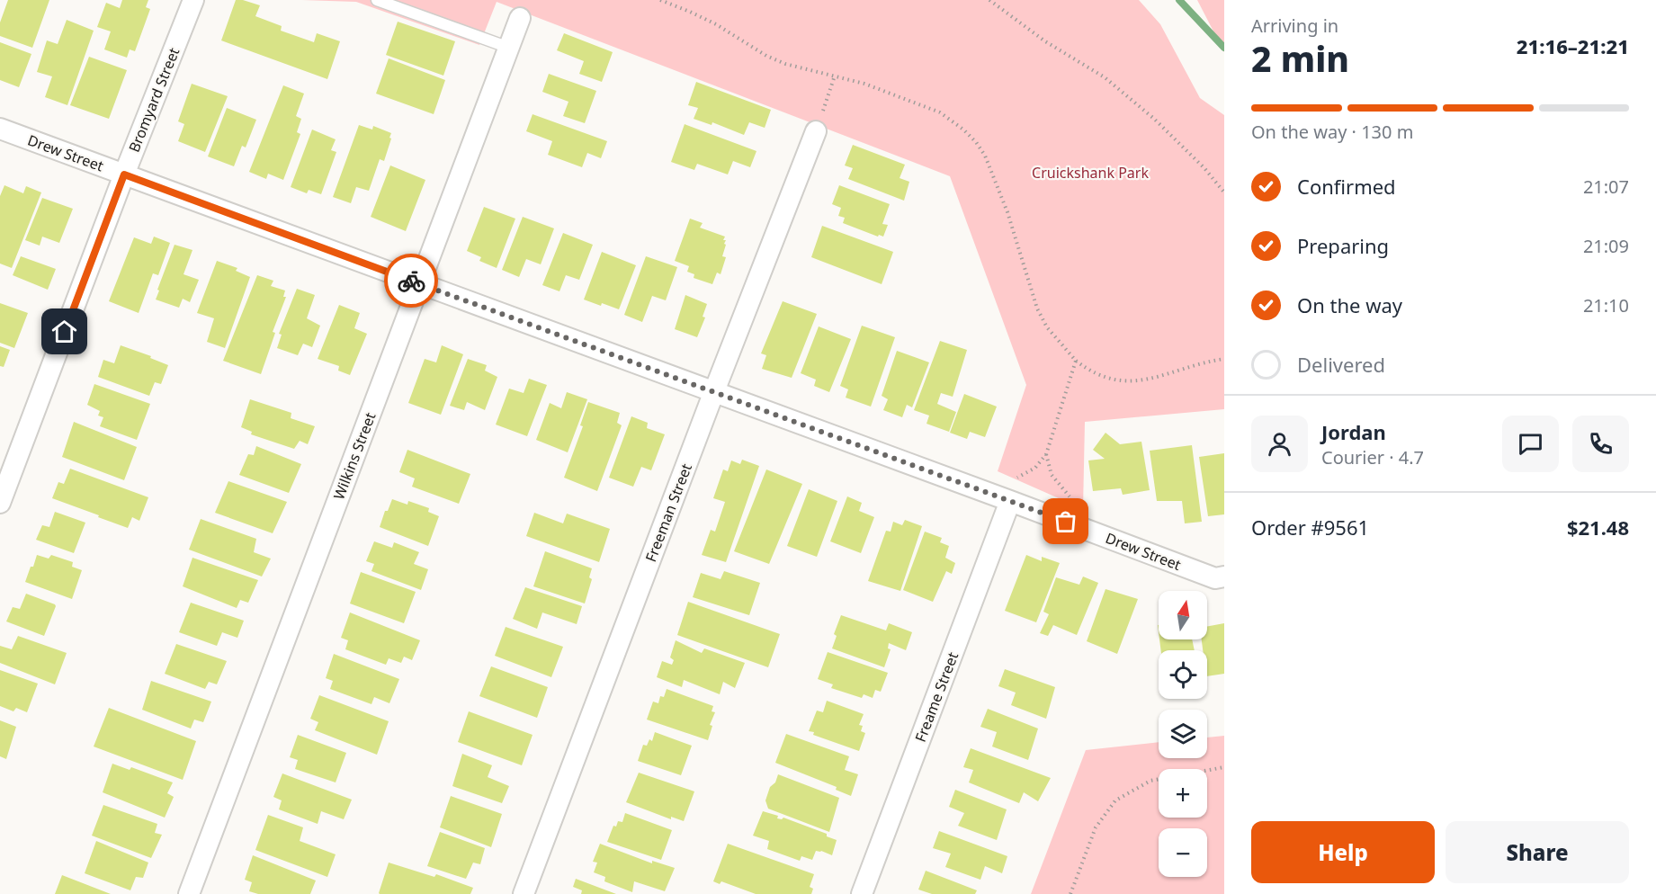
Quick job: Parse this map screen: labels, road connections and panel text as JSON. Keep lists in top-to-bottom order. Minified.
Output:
{"streets":{"street":["Bromyard Street","Drew Street","Wilkins Street","Freeman Street","Freame Street"]},"crossings":[["Bromyard Street","Drew Street"],["Drew Street","Wilkins Street"],["Drew Street","Freeman Street"],["Drew Street","Freame Street"]],"parks":["Cruickshank Park"],"north":"top","page":{"heading":["2 min","Arriving in","21:16–21:21"],"panel":["Jordan","Courier · 4.7","Order #9561","$21.48"],"bar":"On the way · 130 m","list":[["Confirmed","21:07"],["Preparing","21:09"],["On the way","21:10"],"Delivered"],"map_buttons":["+","−"],"buttons":["Help","Share"]}}
